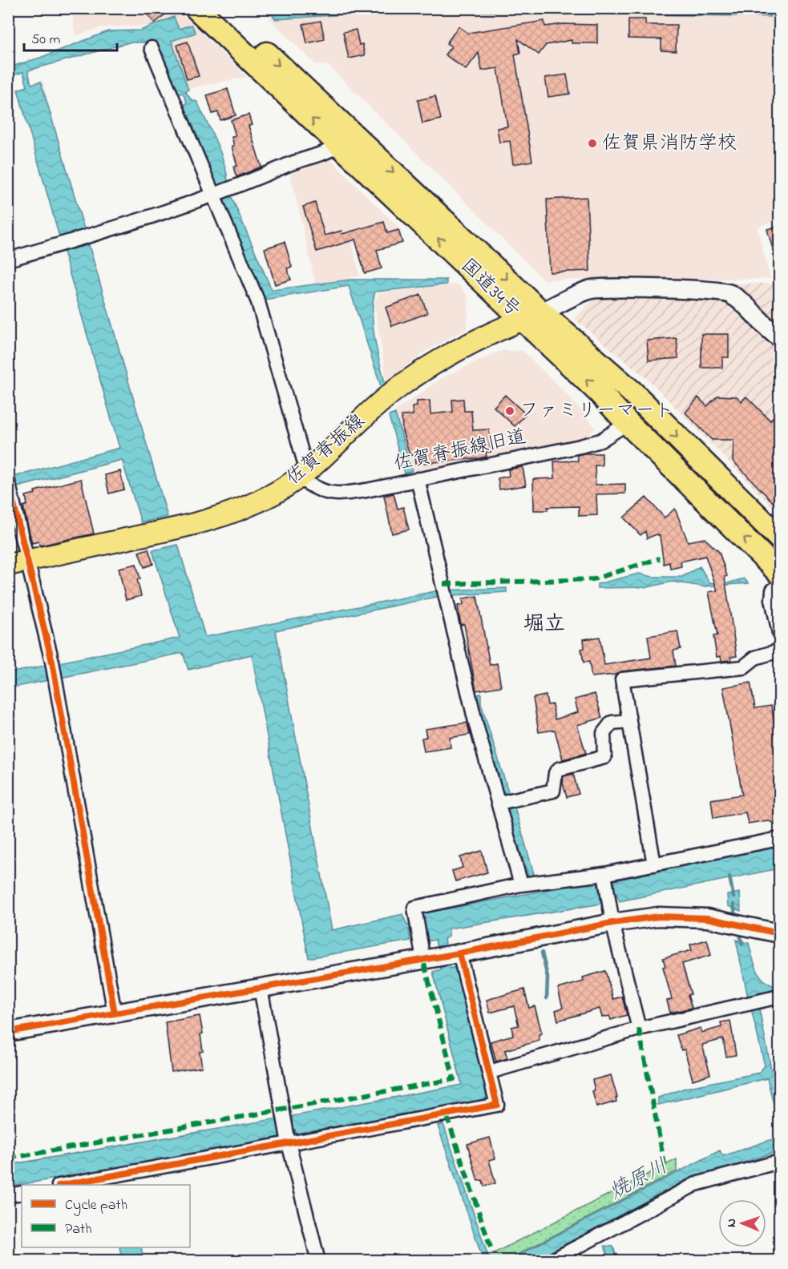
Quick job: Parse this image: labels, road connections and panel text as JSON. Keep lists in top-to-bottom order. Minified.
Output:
{"streets":{"highway":["国道34号"],"main road":["佐賀脊振線"],"street":["佐賀脊振線旧道"]},"crossings":[["国道34号","佐賀脊振線"],["国道34号","佐賀脊振線旧道"],["佐賀脊振線","佐賀脊振線旧道"]],"districts":["堀立"],"water":["焼原川"],"places":["佐賀県消防学校","ファミリーマート"],"legend":["Cycle path","Path"],"scale_bar":"50 m","north":"left"}
